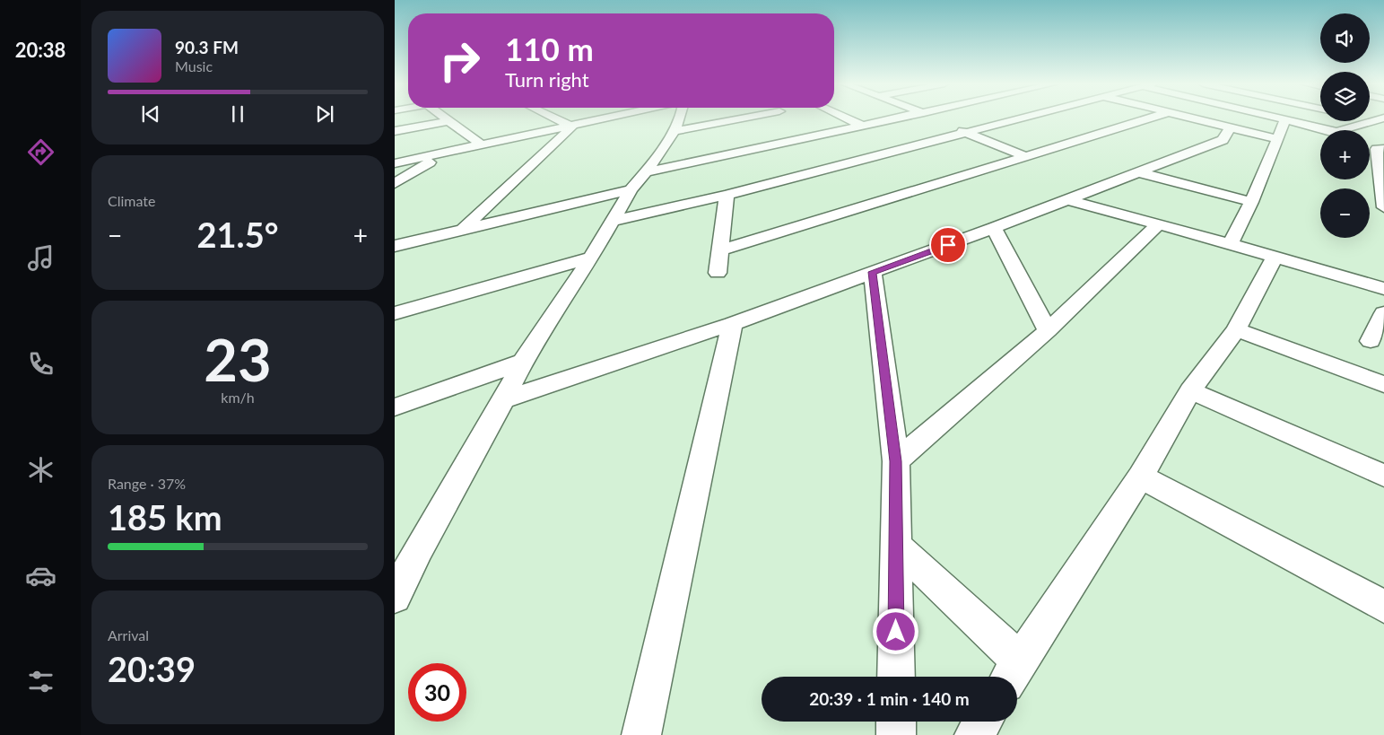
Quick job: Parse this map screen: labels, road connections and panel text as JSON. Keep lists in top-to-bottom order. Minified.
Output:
{"page":{"tabs":"20:38","map_buttons":["+","−"],"turn":["110 m","Turn right"],"song":["90.3 FM","Music"],"tile":["Climate",["23","km/h"],["Range · 37%","185 km"],["Arrival","20:39"]],"heat":["−","21.5°","+"],"limit":"30","trip":"20:39 · 1 min · 140 m"}}
